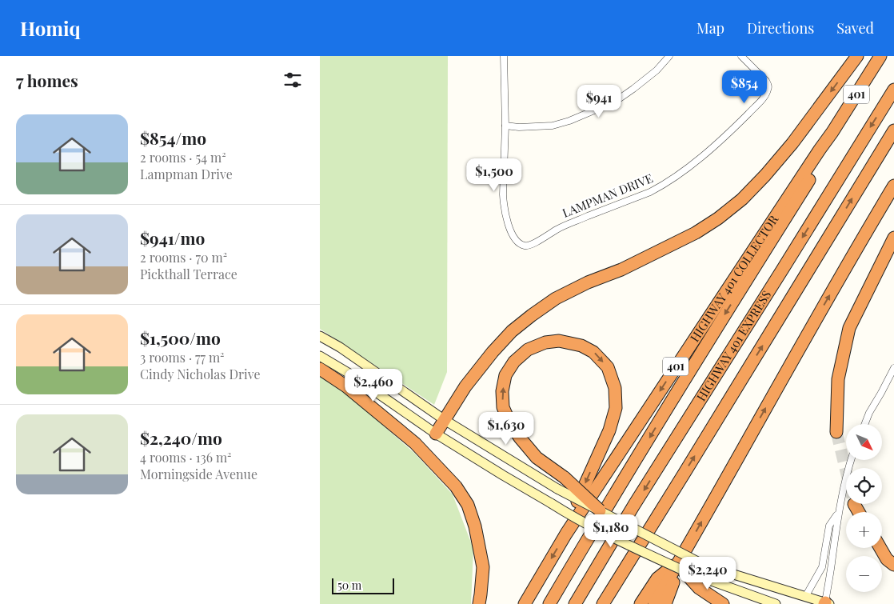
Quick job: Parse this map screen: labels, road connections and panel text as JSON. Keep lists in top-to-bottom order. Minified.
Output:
{"streets":{"highway":["401","HIGHWAY 401 COLLECTOR","HIGHWAY 401 EXPRESS"],"street":["LAMPMAN DRIVE"]},"scale_bar":"50 m","north":"bottom right","page":{"header":"Homiq","nav":["Map","Directions","Saved"],"heading":"7 homes","price":["$854","$941","$1,500","$2,460","$1,630","$1,180","$2,240"],"list":[{"name":"$854/mo","note":"2 rooms · 54 m² · Lampman Drive"},{"name":"$941/mo","note":"2 rooms · 70 m² · Pickthall Terrace"},{"name":"$1,500/mo","note":"3 rooms · 77 m² · Cindy Nicholas Drive"},{"name":"$2,240/mo","note":"4 rooms · 136 m² · Morningside Avenue"}],"map_buttons":["+","−"],"scale":"50 m"}}
